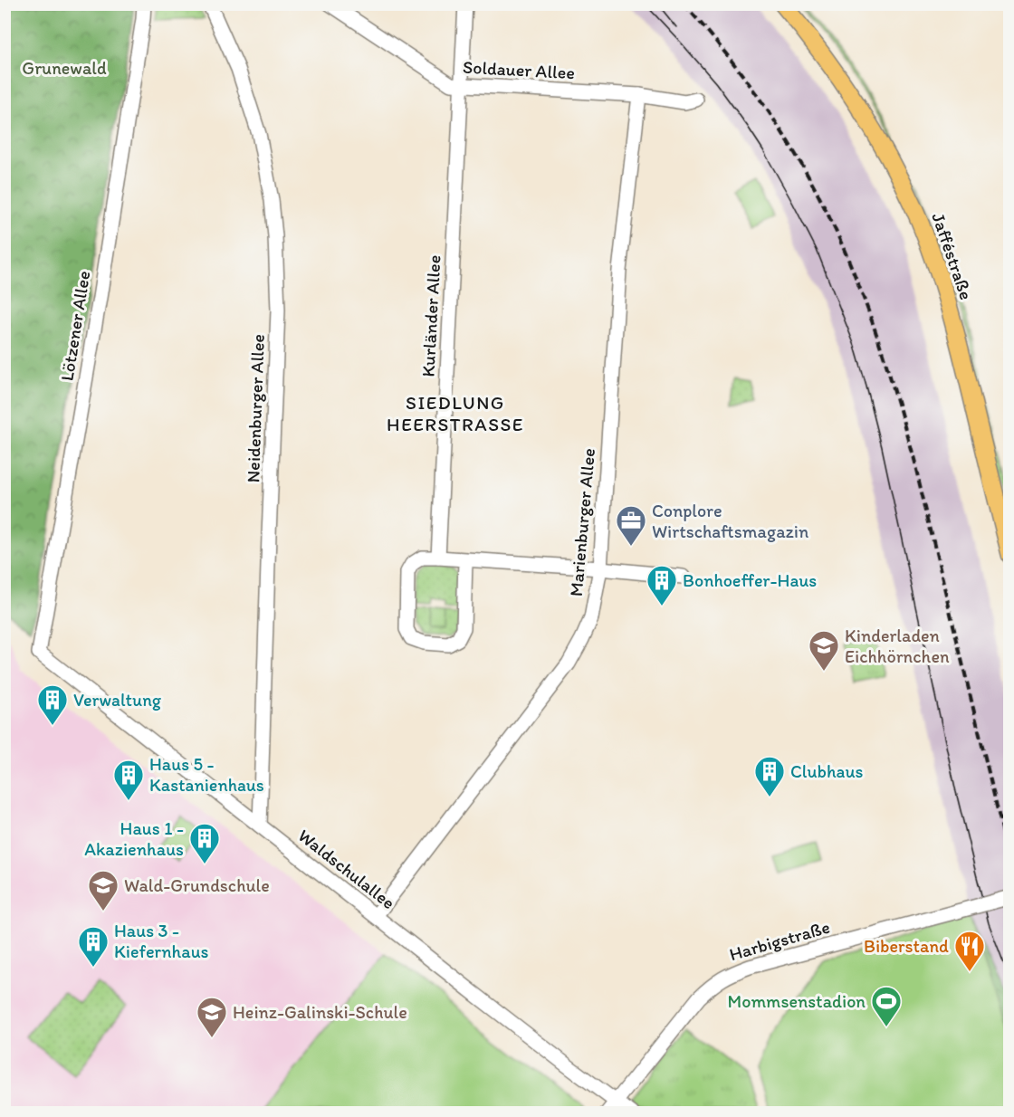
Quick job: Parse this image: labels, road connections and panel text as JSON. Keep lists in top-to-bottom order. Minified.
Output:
{"streets":{"main road":["Jafféstraße"],"street":["Soldauer Allee","Kurländer Allee","Lötzener Allee","Neidenburger Allee","Marienburger Allee","Waldschulallee","Harbigstraße"]},"crossings":[["Soldauer Allee","Kurländer Allee"],["Soldauer Allee","Marienburger Allee"],["Lötzener Allee","Waldschulallee"],["Neidenburger Allee","Waldschulallee"],["Marienburger Allee","Waldschulallee"],["Waldschulallee","Harbigstraße"]],"districts":["SIEDLUNG HEERSTRASSE"],"parks":["Grunewald"],"places":{"office":["Conplore Wirtschaftsmagazin"],"building":["Bonhoeffer-Haus","Verwaltung","Clubhaus","Haus 5 - Kastanienhaus","Haus 1 - Akazienhaus","Haus 3 - Kiefernhaus"],"school or university":["Kinderladen Eichhörnchen","Wald-Grundschule","Heinz-Galinski-Schule"],"restaurant":["Biberstand"],"sports":["Mommsenstadion"]}}
